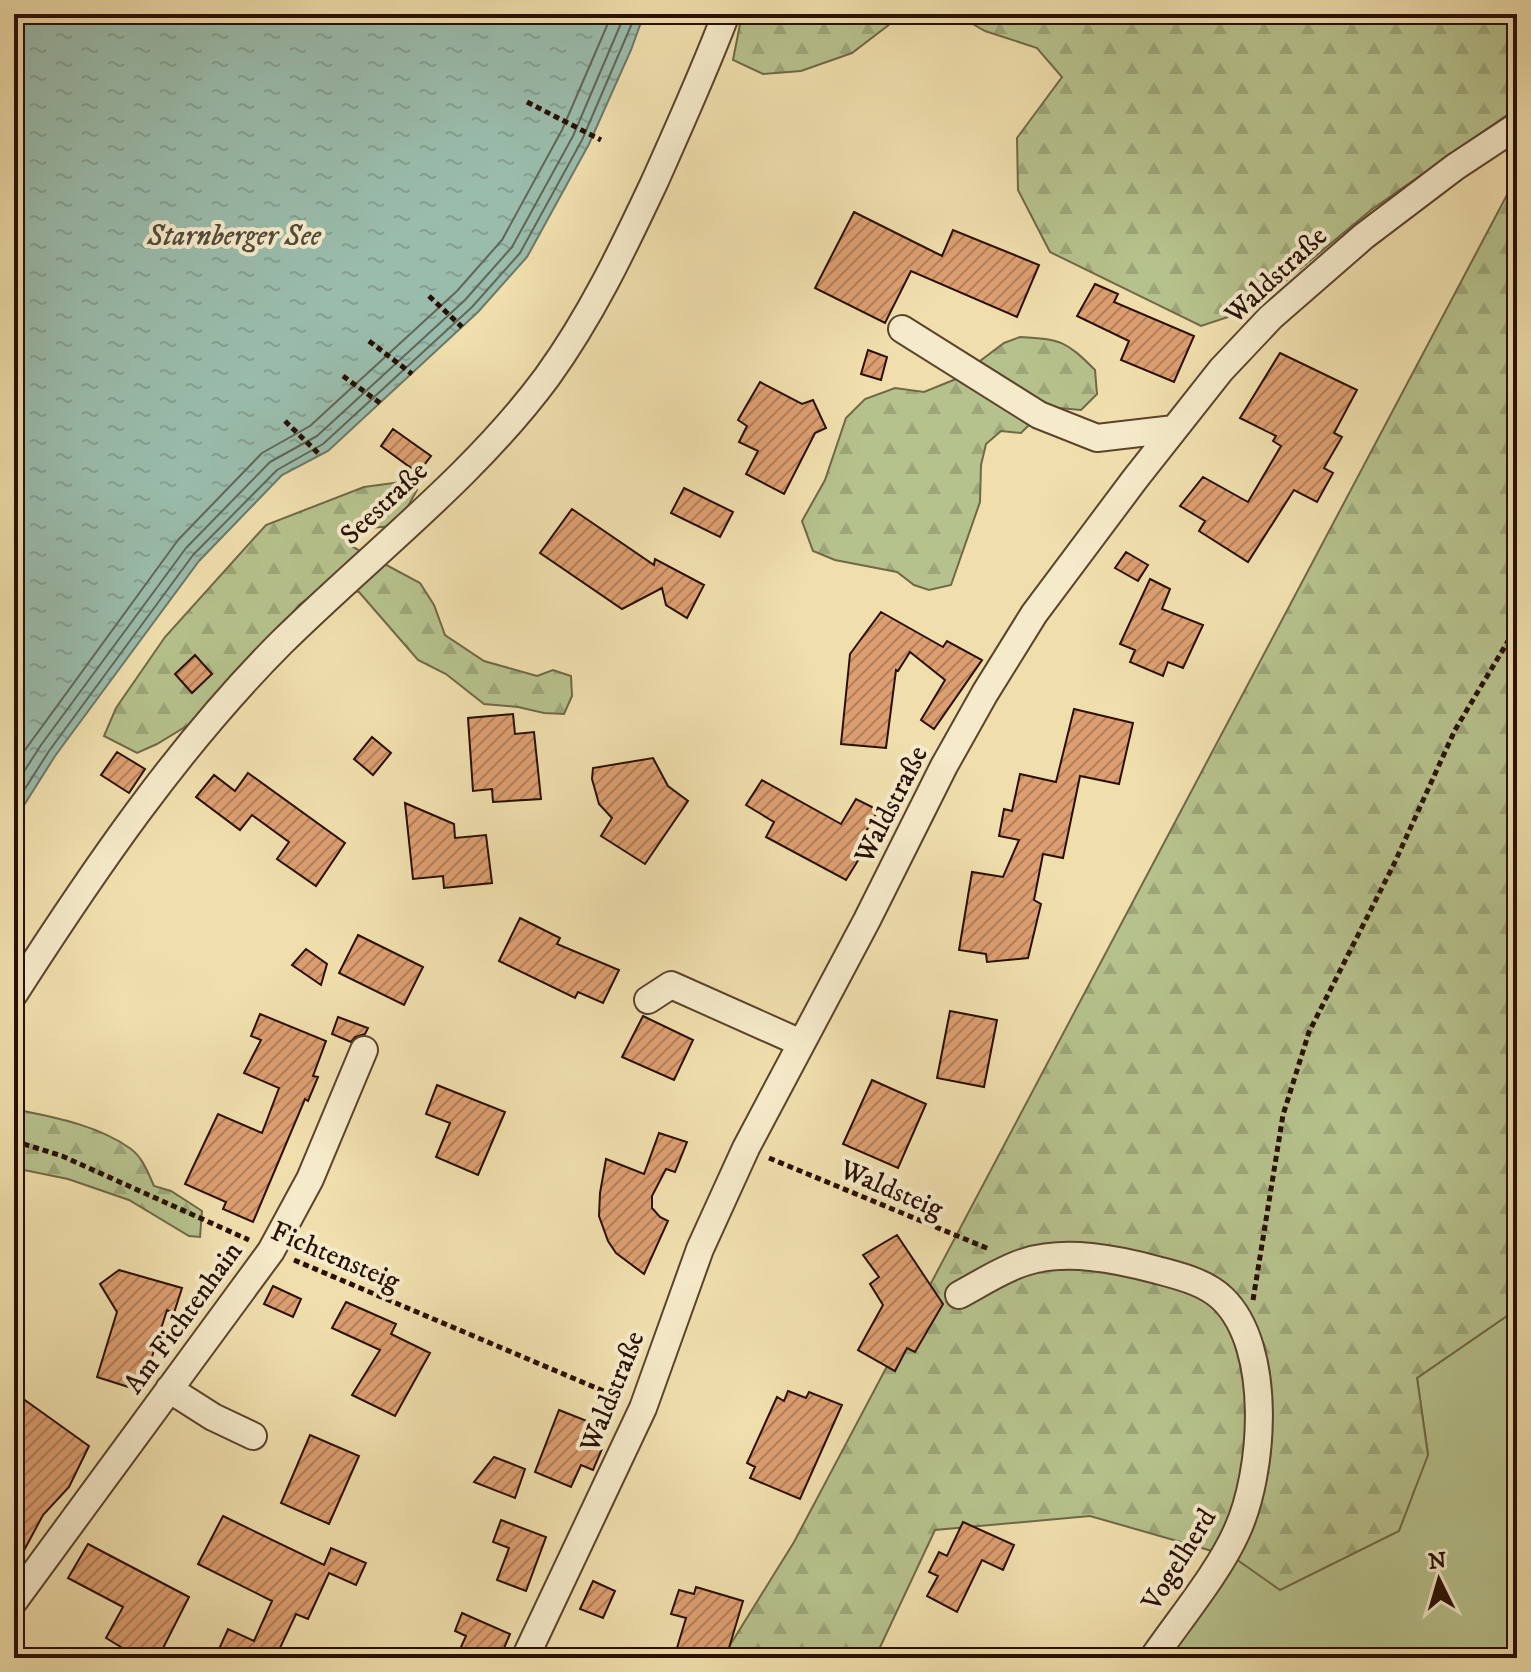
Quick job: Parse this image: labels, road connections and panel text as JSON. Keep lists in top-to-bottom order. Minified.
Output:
{"streets":{"street":["Waldstraße","Seestraße","Am Fichtenhain","Vogelherd"],"path":["Waldsteig","Fichtensteig"]},"crossings":[["Waldstraße","Waldsteig"],["Waldstraße","Fichtensteig"],["Waldsteig","Vogelherd"],["Fichtensteig","Am Fichtenhain"]],"water":["Starnberger See"],"north":"top"}
